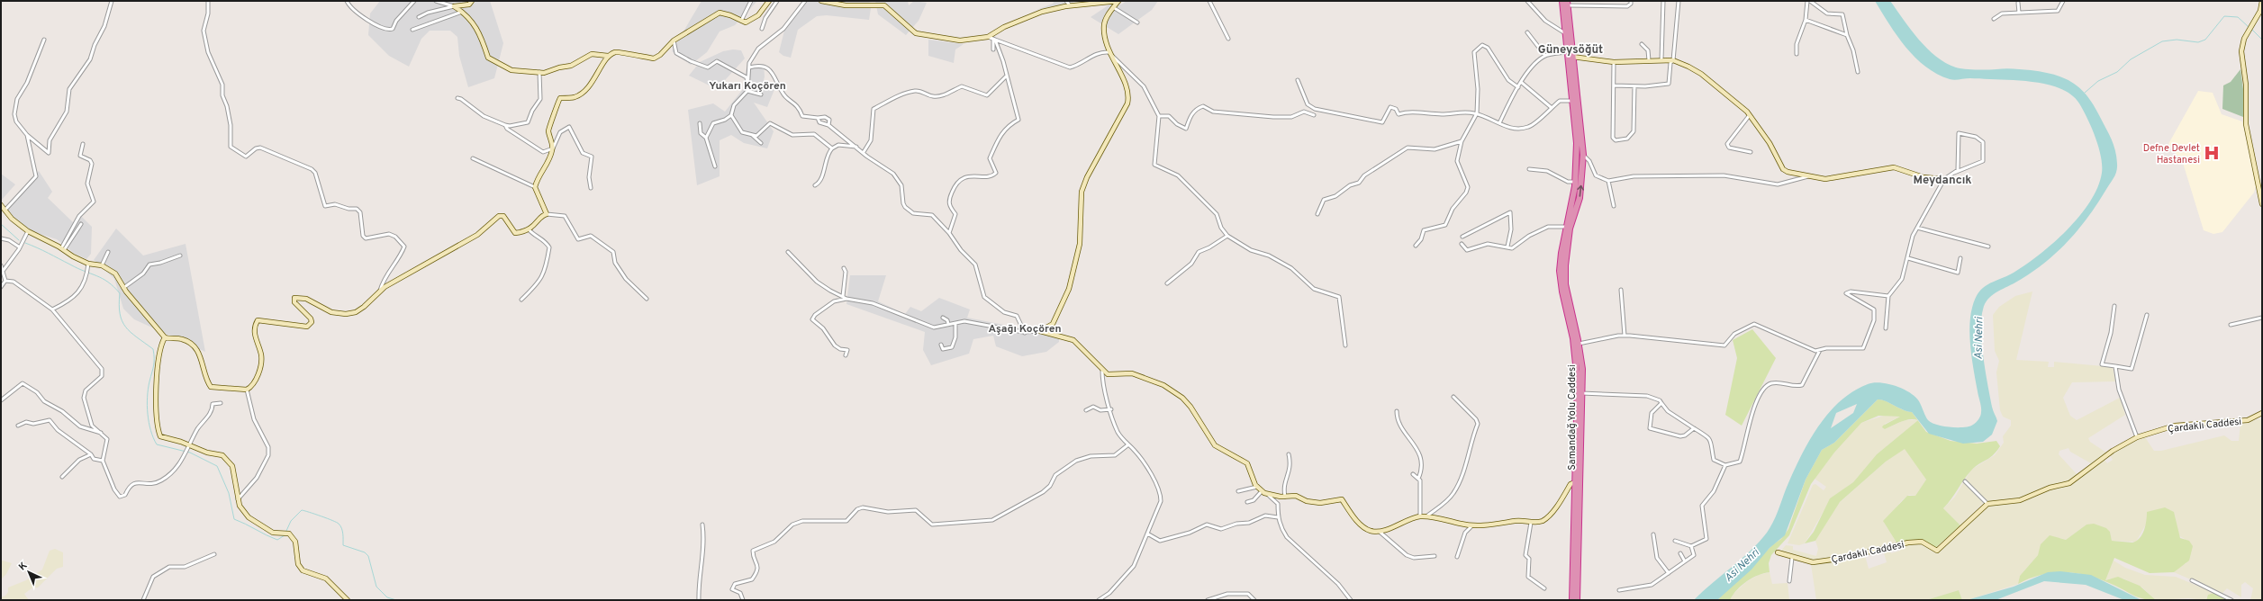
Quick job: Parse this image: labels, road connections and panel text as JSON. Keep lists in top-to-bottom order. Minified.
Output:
{"streets":{"highway":["Samandağ Yolu Caddesi"],"street":["Çardaklı Caddesi"]},"districts":["Güneysöğüt","Yukarı Koçören","Meydancık","Aşağı Koçören"],"water":["Asi Nehri"],"places":{"hospital":["Defne Devlet Hastanesi"]},"north":"top left"}
